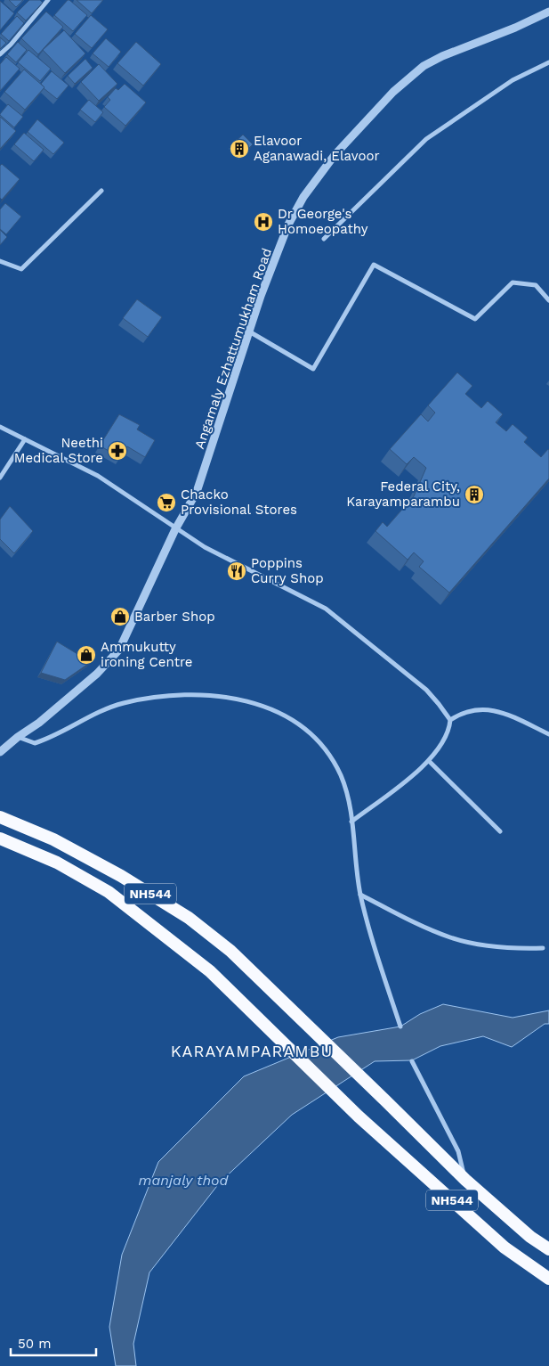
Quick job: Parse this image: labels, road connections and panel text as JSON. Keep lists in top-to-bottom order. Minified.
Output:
{"streets":{"highway":["NH544"],"street":["Angamaly Ezhattumukham Road"]},"districts":["KARAYAMPARAMBU"],"water":["manjaly thod"],"places":{"building":["Elavoor Aganawadi, Elavoor","Federal City, Karayamparambu"],"hospital":["Dr George's Homoeopathy"],"pharmacy":["Neethi Medical Store"],"supermarket":["Chacko Provisional Stores"],"restaurant":["Poppins Curry Shop"],"shop":["Barber Shop","Ammukutty ironing Centre"]},"scale_bar":"50 m"}
